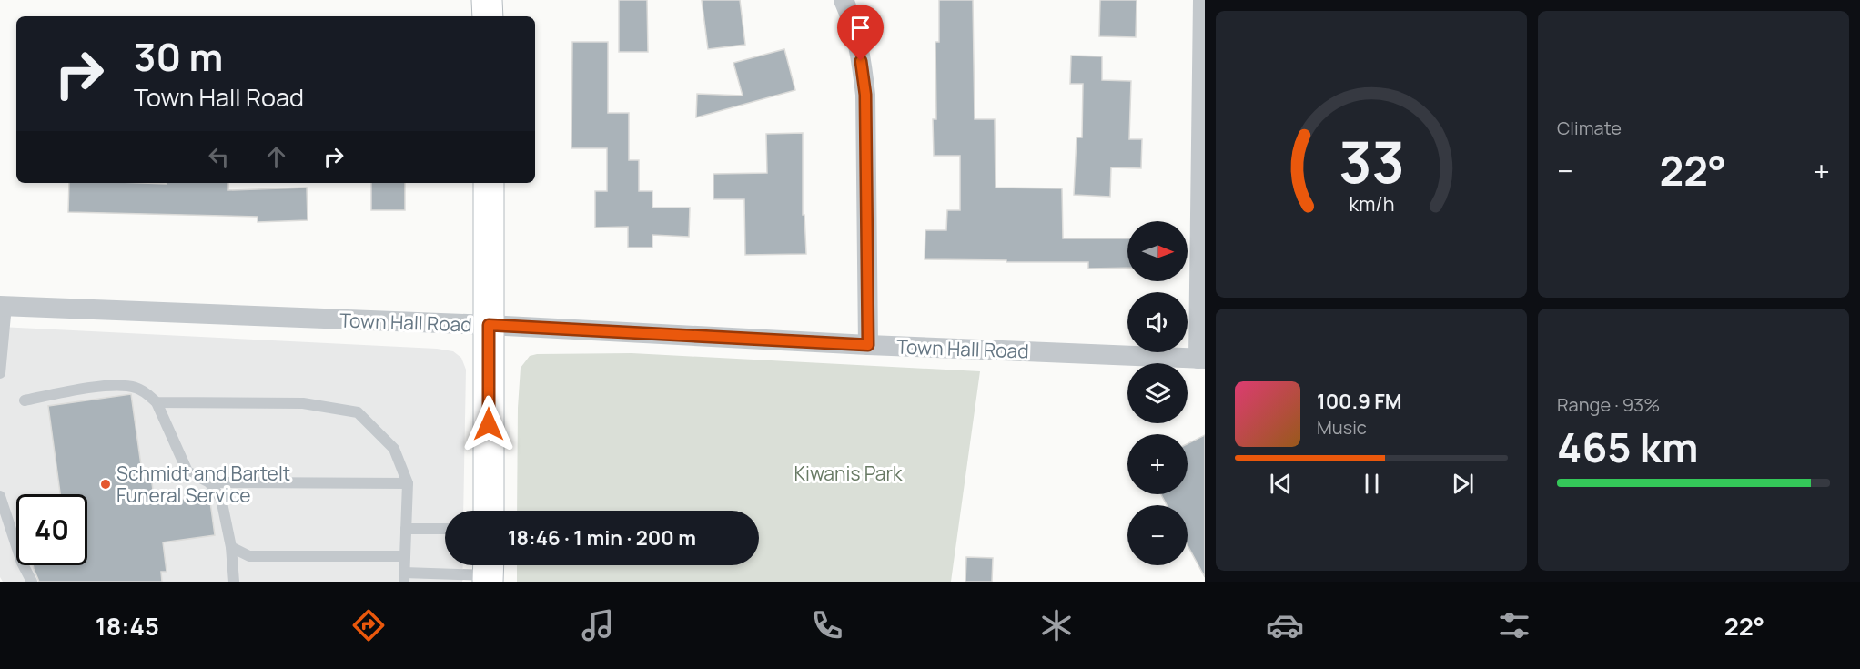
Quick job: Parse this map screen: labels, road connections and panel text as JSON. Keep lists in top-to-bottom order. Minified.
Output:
{"streets":{"street":["Town Hall Road"]},"parks":["Kiwanis Park"],"places":["Schmidt and Bartelt Funeral Service"],"north":"right","page":{"tile":["Climate",["Range · 93%","465 km"]],"turn":["30 m","Town Hall Road"],"heat":["−","22°","+"],"map_buttons":["+","−"],"song":["100.9 FM","Music"],"limit":"40","trip":"18:46 · 1 min · 200 m","tabs":["18:45","22°"],"gauge":["33","km/h"]}}
